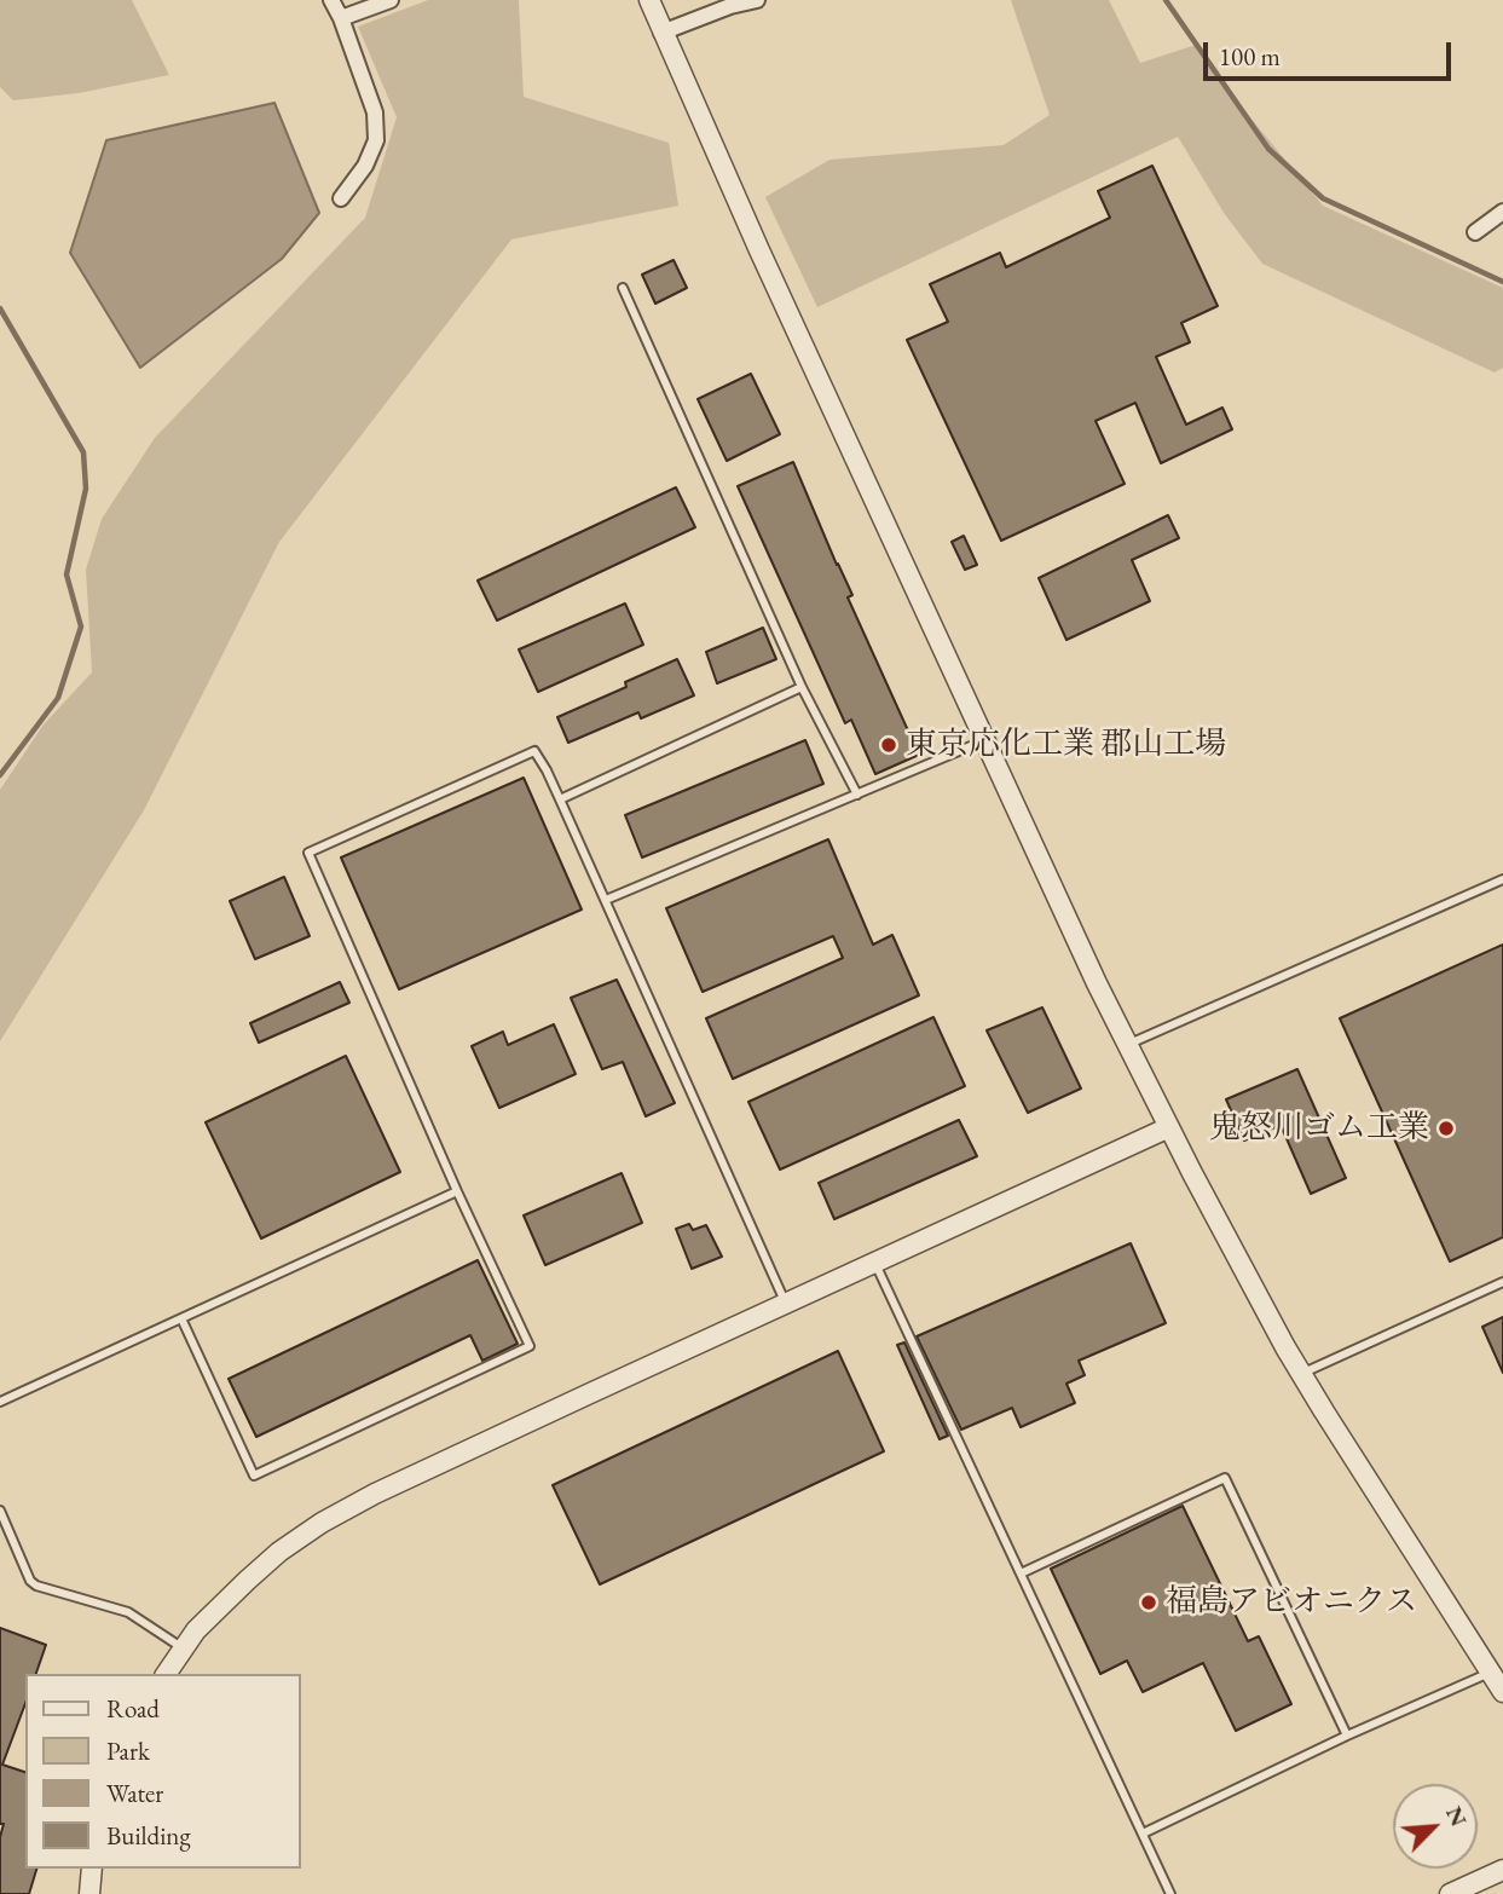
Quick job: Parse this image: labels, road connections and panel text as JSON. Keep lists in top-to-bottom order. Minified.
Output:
{"places":["東京応化工業 郡山工場","鬼怒川ゴム工業","福島アビオニクス"],"legend":["Road","Park","Water","Building"],"scale_bar":"100 m","north":"top right"}
